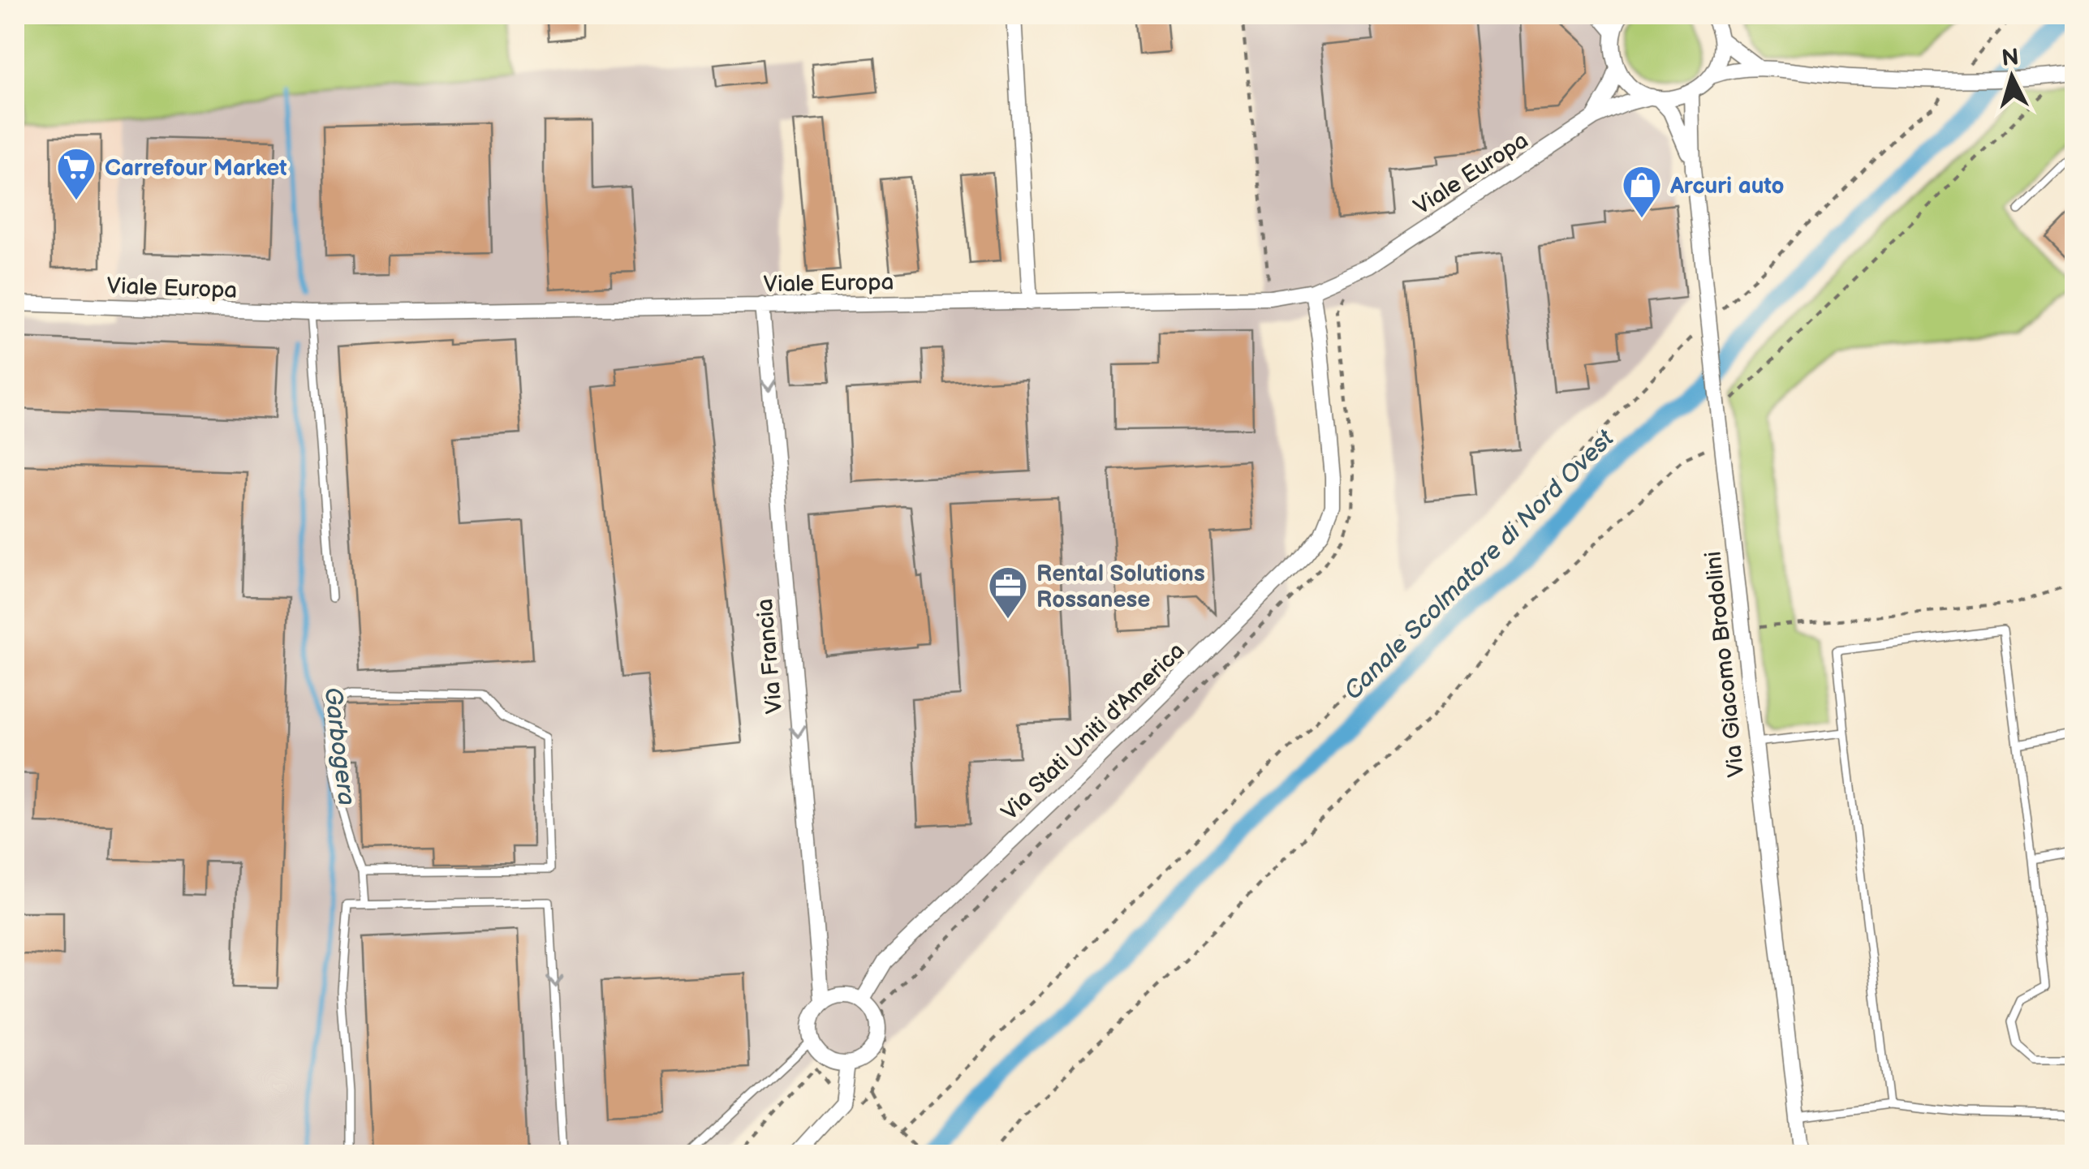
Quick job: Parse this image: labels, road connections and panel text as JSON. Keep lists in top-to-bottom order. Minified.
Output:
{"streets":{"street":["Viale Europa","Via Francia","Via Giacomo Brodolini","Via Stati Uniti d'America"]},"crossings":[["Viale Europa","Via Francia"],["Viale Europa","Via Giacomo Brodolini"],["Viale Europa","Via Stati Uniti d'America"],["Via Francia","Via Stati Uniti d'America"]],"one_way":["Via Francia"],"water":["Canale Scolmatore di Nord Ovest","Garbogera"],"places":{"supermarket":["Carrefour Market"],"shop":["Arcuri auto"],"office":["Rental Solutions Rossanese"]},"north":"top"}
